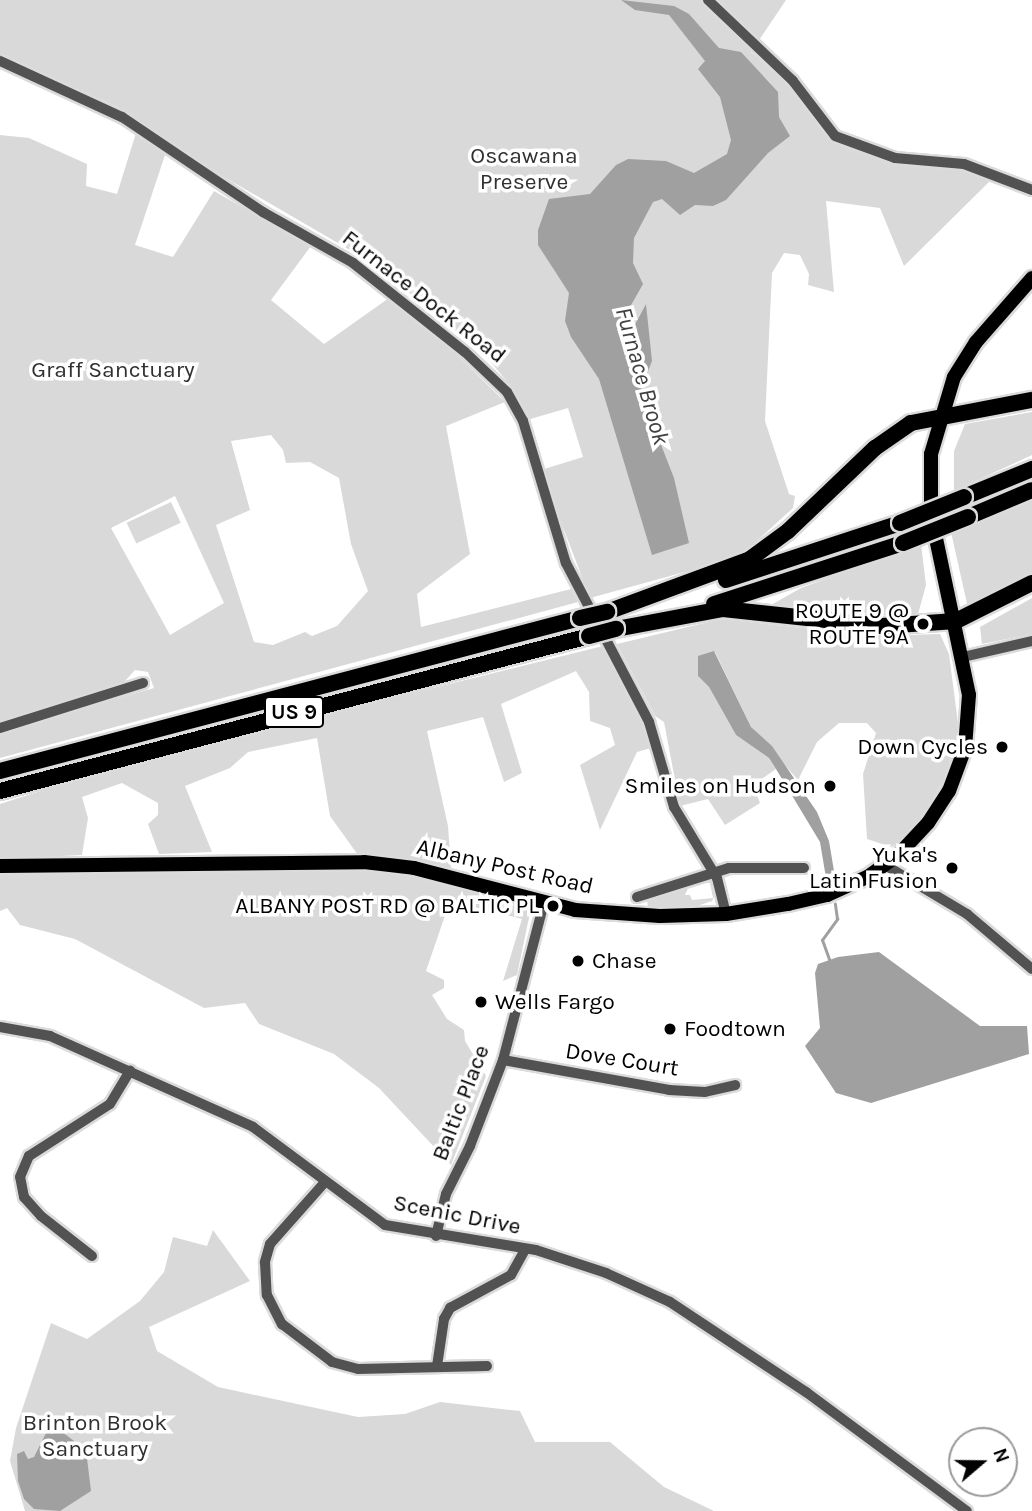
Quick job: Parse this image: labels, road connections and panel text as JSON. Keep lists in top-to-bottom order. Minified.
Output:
{"streets":{"highway":["US 9"],"main road":["Albany Post Road"],"street":["Furnace Dock Road","Dove Court","Baltic Place","Scenic Drive"]},"crossings":[["Furnace Dock Road","Albany Post Road"],["Albany Post Road","Baltic Place"],["Dove Court","Baltic Place"],["Baltic Place","Scenic Drive"]],"water":["Furnace Brook"],"parks":["Oscawana Preserve","Graff Sanctuary","Brinton Brook Sanctuary"],"places":["ROUTE 9 @ ROUTE 9A","Down Cycles","Smiles on Hudson","Yuka's Latin Fusion","ALBANY POST RD @ BALTIC PL","Chase","Wells Fargo","Foodtown"],"north":"right"}
